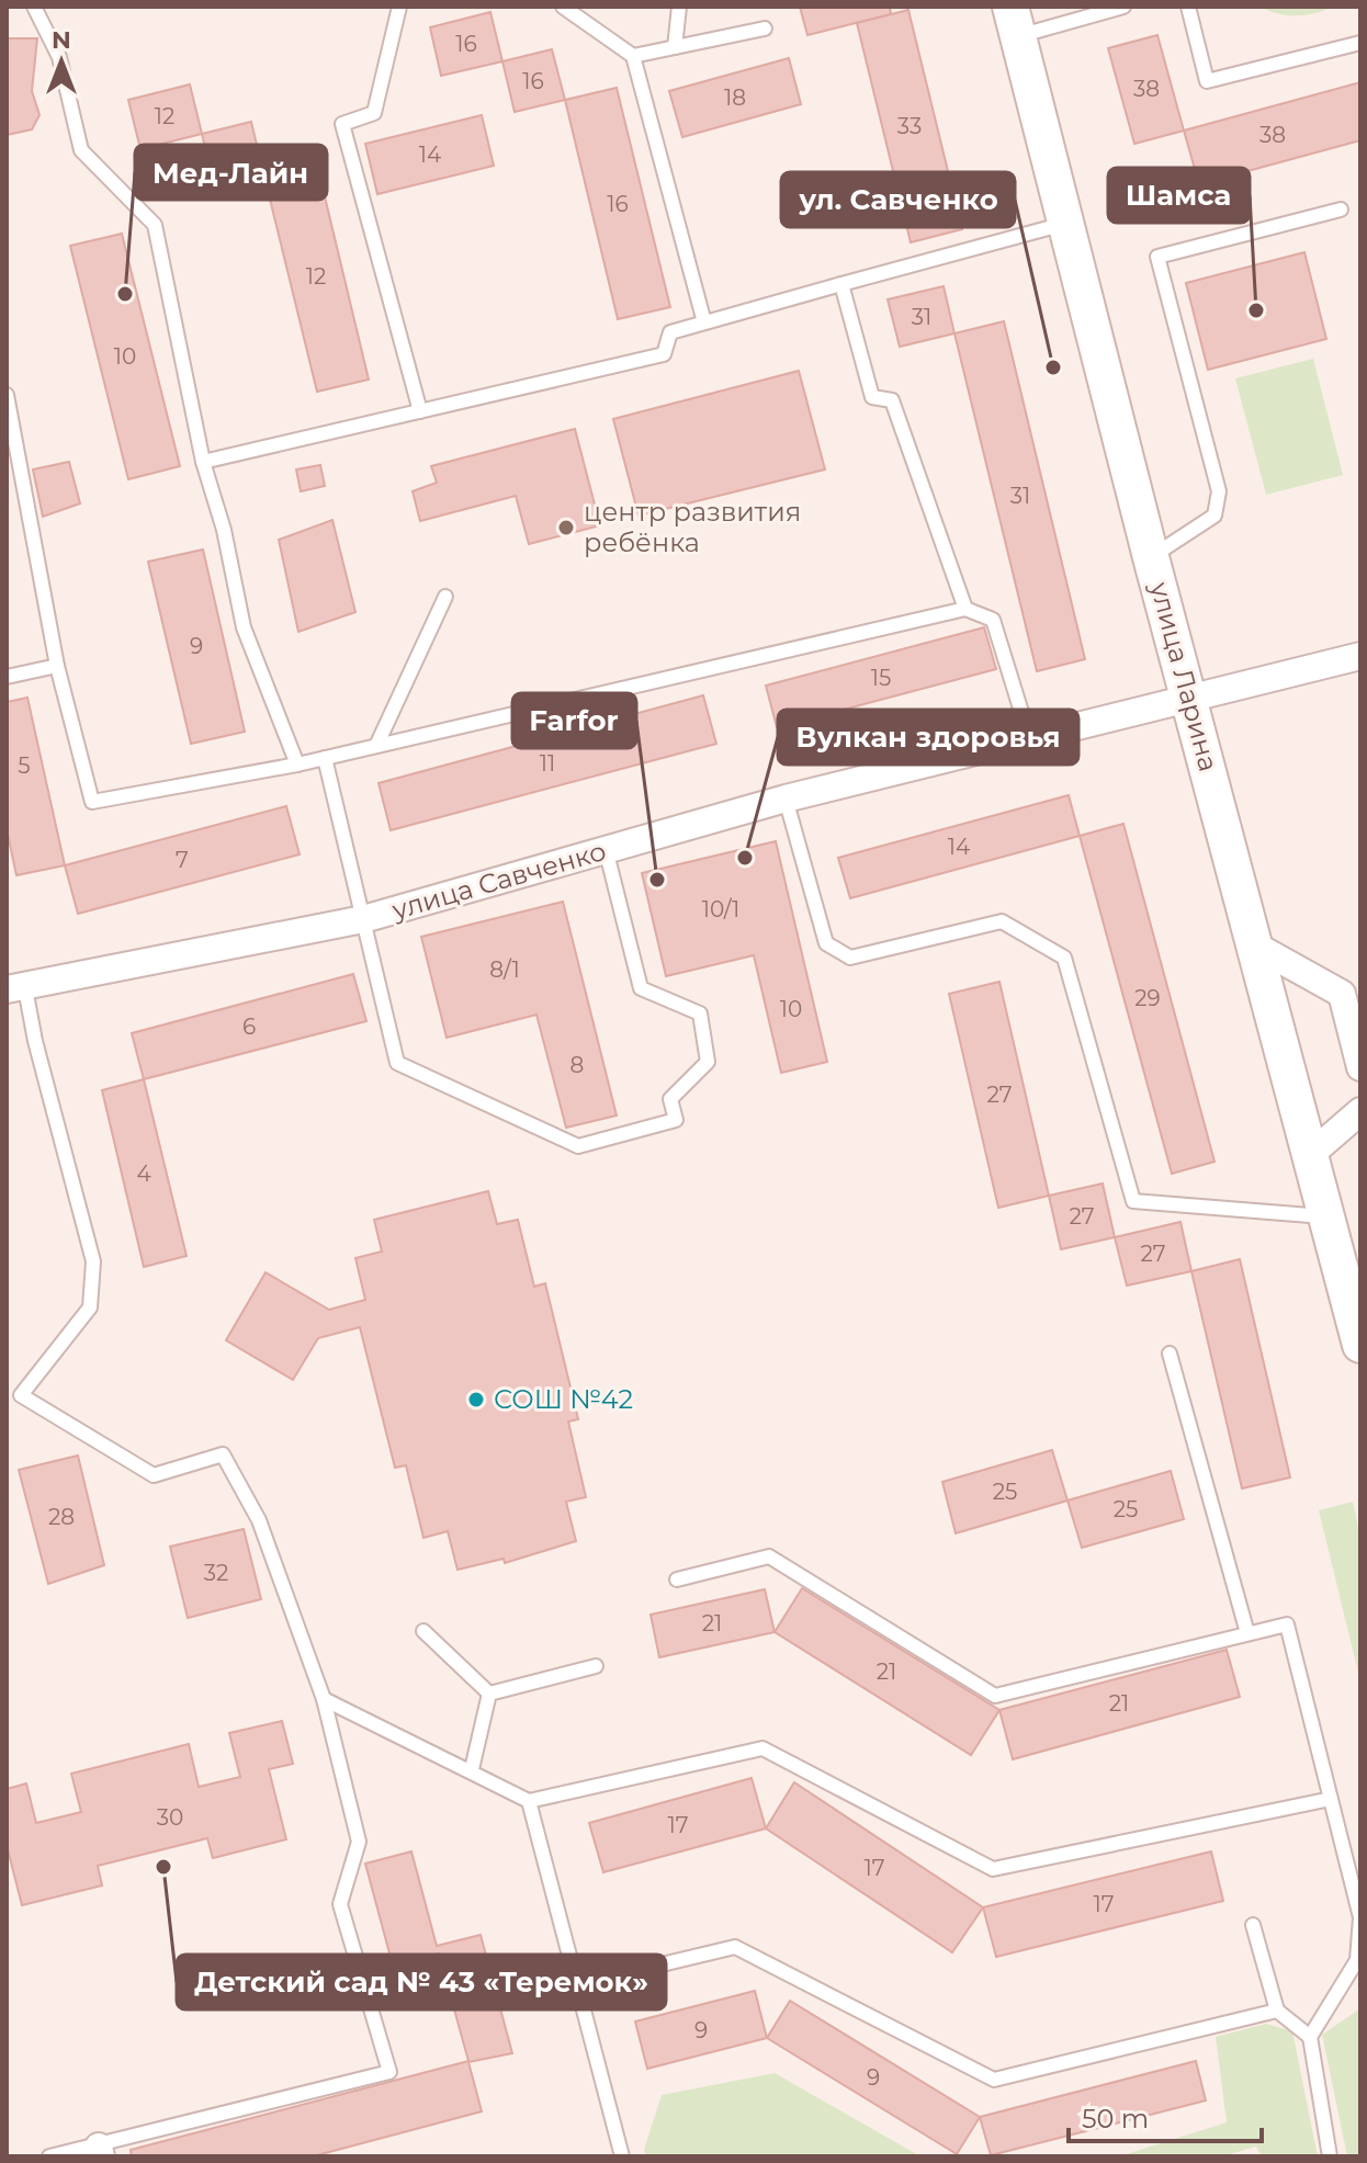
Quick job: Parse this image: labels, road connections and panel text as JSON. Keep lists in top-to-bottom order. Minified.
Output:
{"streets":{"main road":["улица Ларина"],"street":["улица Савченко"]},"crossings":[["улица Ларина","улица Савченко"]],"places":["Мед-Лайн","Шамса","ул. Савченко","центр развития ребёнка","Вулкан здоровья","Farfor","СОШ №42","Детский сад № 43 «Теремок»"],"house_numbers":["16","16","38","18","12","33","38","14","16","12","31","10","31","9","15","11","5","14","7","10/1","8/1","29","10","6","8","27","4","27","27","25","25","28","32","21","21","21","30","17","17","17","9","9"],"scale_bar":"50 m","north":"top"}
